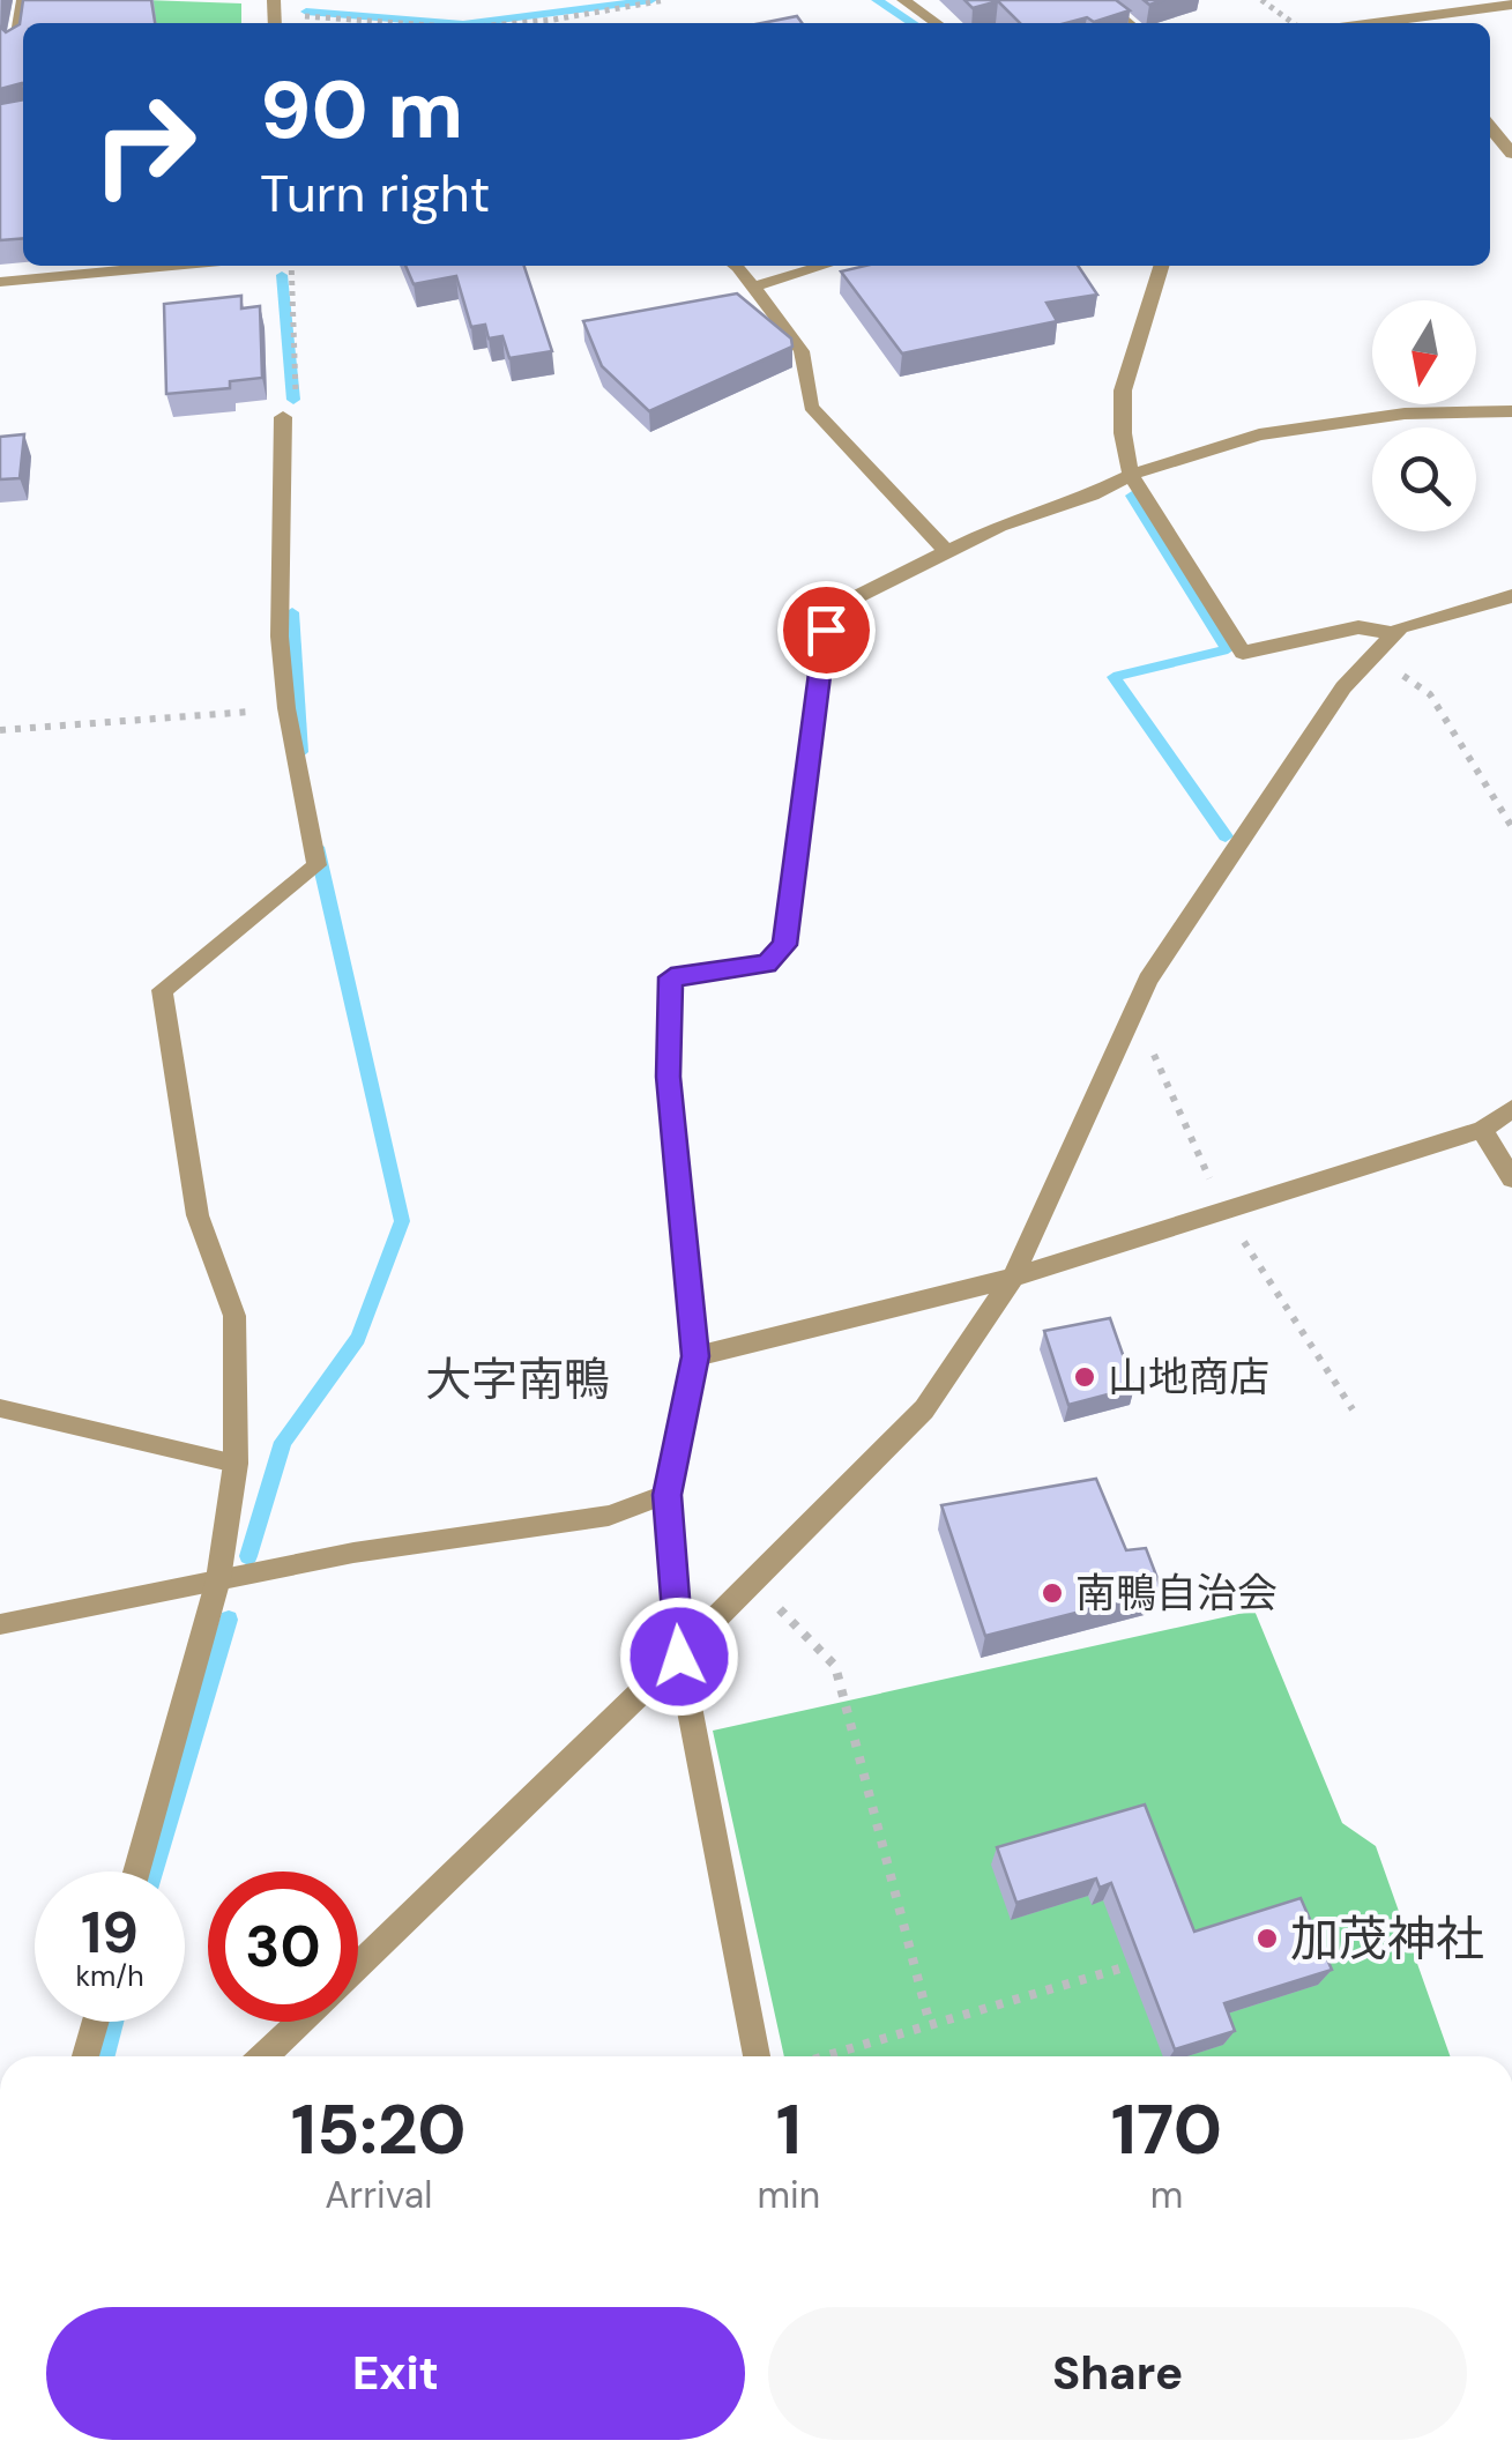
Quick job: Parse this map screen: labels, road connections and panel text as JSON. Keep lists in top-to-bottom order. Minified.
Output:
{"districts":["大字南鴨"],"places":["山地商店","南鴨自治会","加茂神社"],"north":"bottom","page":{"turn":["90 m","Turn right"],"speed":"19 km/h","limit":"30","eta":["15:20","Arrival","1","min","170","m"],"buttons":["Exit","Share"]}}
